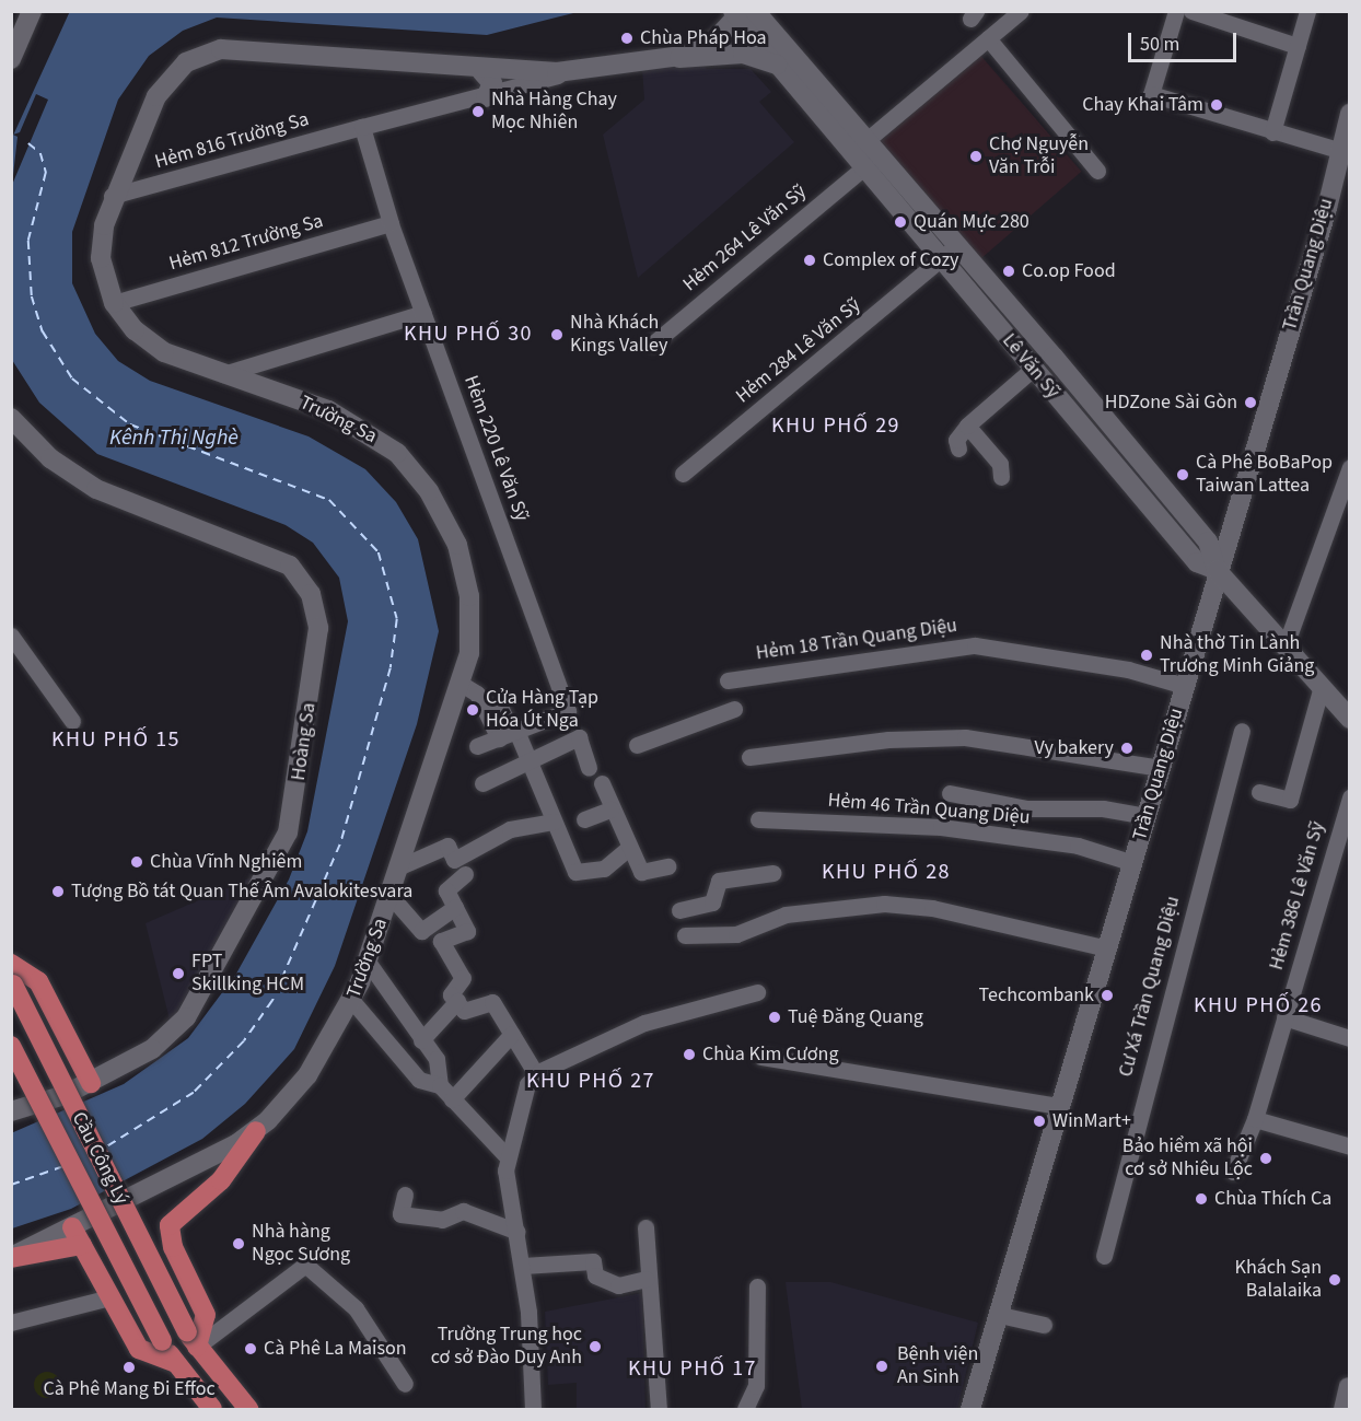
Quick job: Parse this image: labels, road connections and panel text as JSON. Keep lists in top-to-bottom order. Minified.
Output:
{"streets":{"main road":["Cầu Công Lý"],"street":["Hẻm 816 Trường Sa","Hẻm 264 Lê Văn Sỹ","Hẻm 812 Trường Sa","Trần Quang Diệu","Hẻm 284 Lê Văn Sỹ","Lê Văn Sỹ","Trường Sa","Hẻm 220 Lê Văn Sỹ","Hẻm 18 Trần Quang Diệu","Hoàng Sa","Hẻm 46 Trần Quang Diệu","Hẻm 386 Lê Văn Sỹ","Cư Xá Trần Quang Diệu"]},"crossings":[["Hẻm 816 Trường Sa","Trường Sa"],["Hẻm 816 Trường Sa","Hẻm 220 Lê Văn Sỹ"],["Hẻm 264 Lê Văn Sỹ","Lê Văn Sỹ"],["Hẻm 812 Trường Sa","Trường Sa"],["Hẻm 812 Trường Sa","Hẻm 220 Lê Văn Sỹ"],["Trần Quang Diệu","Lê Văn Sỹ"],["Trần Quang Diệu","Hẻm 18 Trần Quang Diệu"],["Trần Quang Diệu","Hẻm 46 Trần Quang Diệu"],["Hẻm 284 Lê Văn Sỹ","Lê Văn Sỹ"],["Lê Văn Sỹ","Trường Sa"]],"districts":["KHU PHỐ 30","KHU PHỐ 29","KHU PHỐ 15","KHU PHỐ 28","KHU PHỐ 26","KHU PHỐ 27","KHU PHỐ 17"],"water":["Kênh Thị Nghè"],"places":["Chùa Pháp Hoa","Chay Khai Tâm","Nhà Hàng Chay Mọc Nhiên","Chợ Nguyễn Văn Trỗi","Quán Mực 280","Complex of Cozy","Co.op Food","Nhà Khách Kings Valley","HDZone Sài Gòn","Cà Phê BoBaPop Taiwan Lattea","Nhà thờ Tin Lành Trương Minh Giảng","Cửa Hàng Tạp Hóa Út Nga","Vy bakery","Chùa Vĩnh Nghiêm","Tượng Bồ tát Quan Thế Âm Avalokitesvara","FPT Skillking HCM","Techcombank","Tuệ Đăng Quang","Chùa Kim Cương","WinMart+","Bảo hiểm xã hội cơ sở Nhiêu Lộc","Chùa Thích Ca","Nhà hàng Ngọc Sương","Khách Sạn Balalaika","Trường Trung học cơ sở Đào Duy Anh","Cà Phê La Maison","Bệnh viện An Sinh","Cà Phê Mang Đi Effoc"],"scale_bar":"50 m"}
